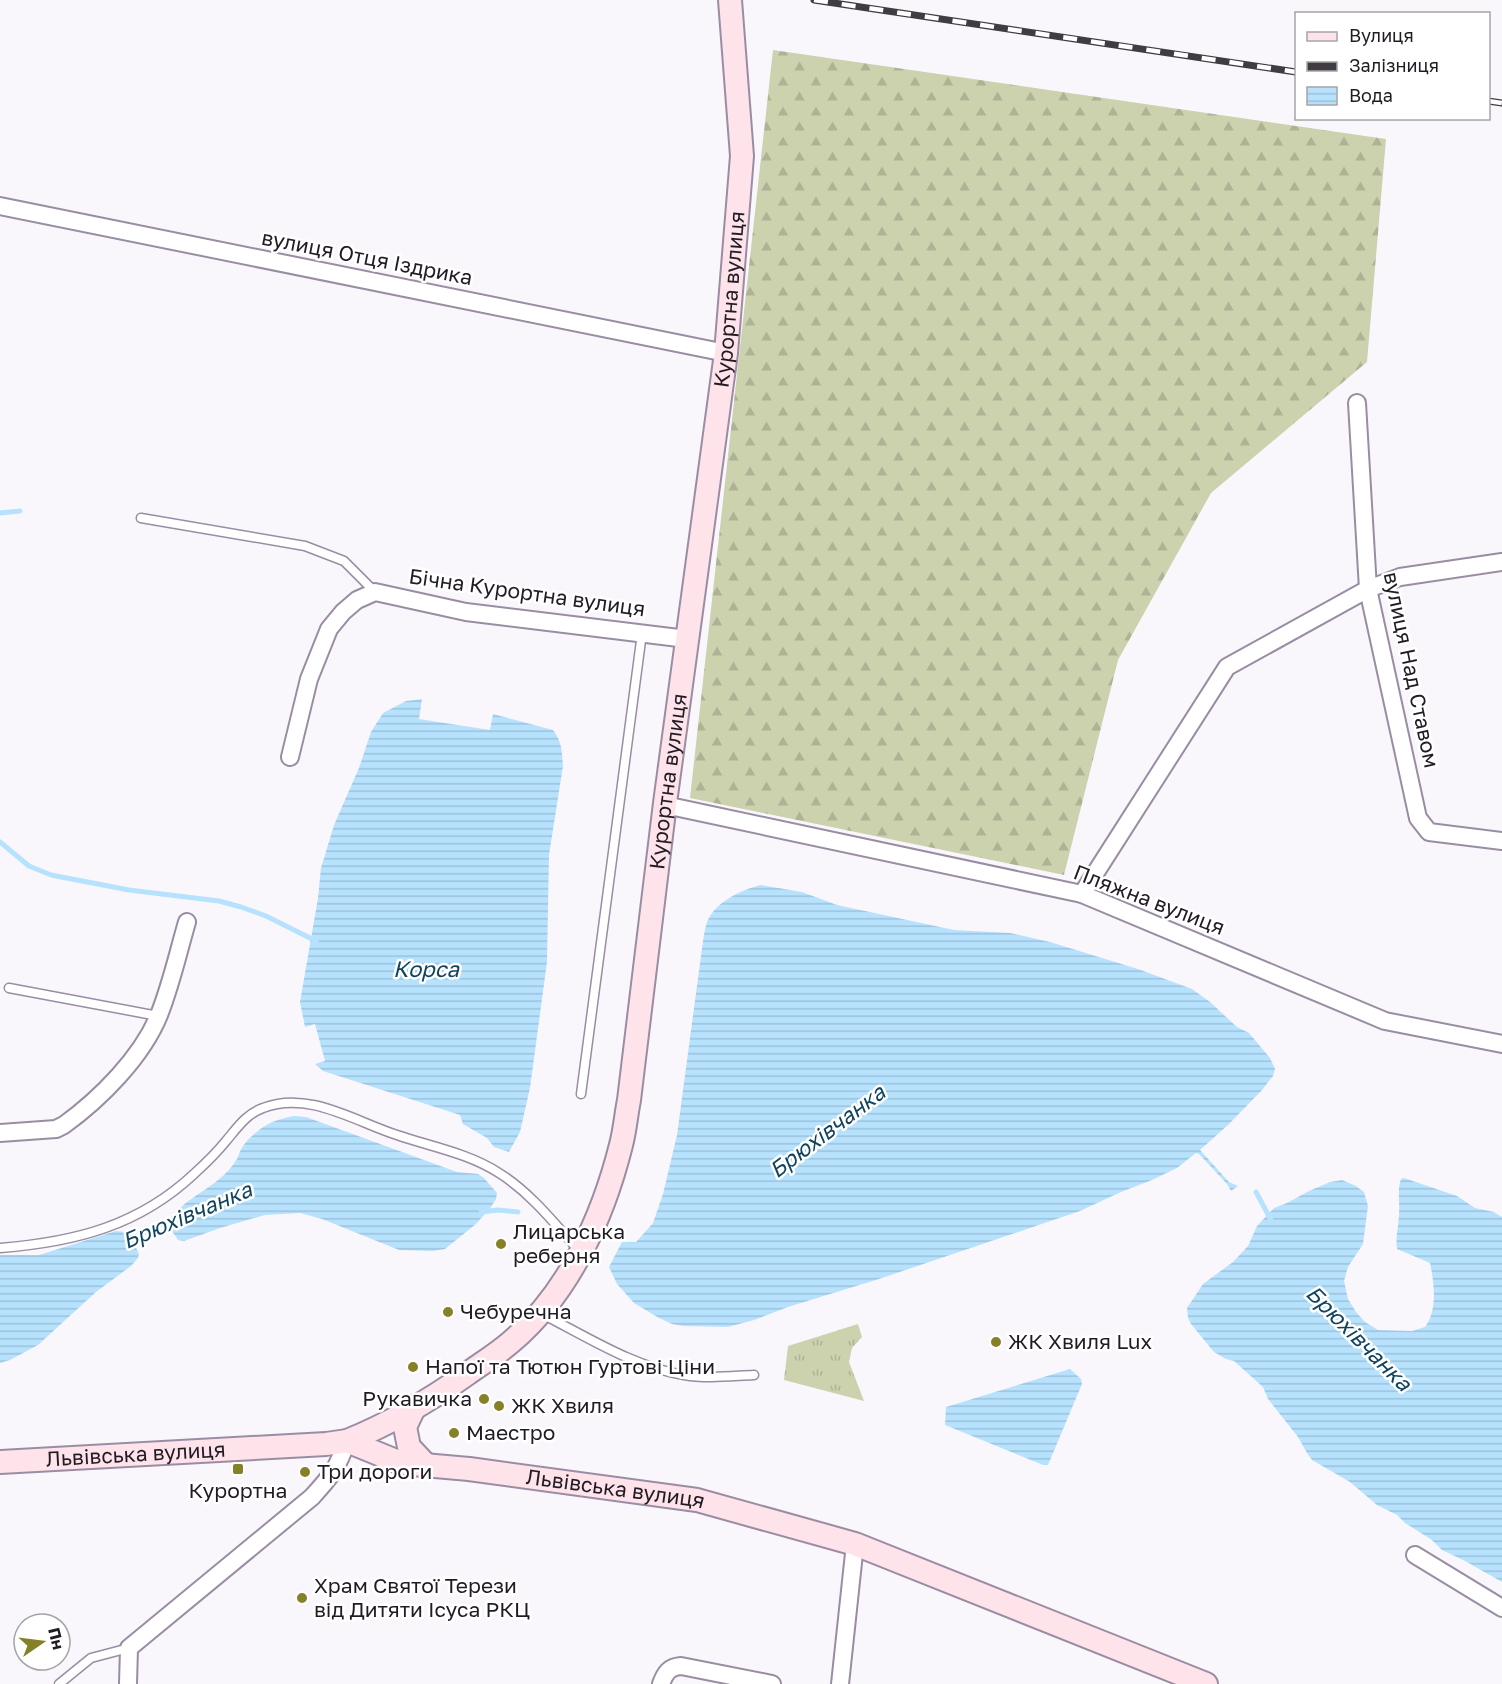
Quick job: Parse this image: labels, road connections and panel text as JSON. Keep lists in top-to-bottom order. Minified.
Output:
{"streets":{"main road":["Курортна вулиця","Львівська вулиця"],"street":["вулиця Отця Іздрика","Бічна Курортна вулиця","вулиця Над Ставом","Пляжна вулиця"]},"crossings":[["вулиця Отця Іздрика","Курортна вулиця"],["Курортна вулиця","Бічна Курортна вулиця"],["Курортна вулиця","Пляжна вулиця"],["Курортна вулиця","Львівська вулиця"]],"water":["Корса","Брюхівчанка"],"places":{"other":["Лицарська реберня","Чебуречна","ЖК Хвиля Lux","Напої та Тютюн Гуртові Ціни","Рукавичка","ЖК Хвиля","Маестро","Три дороги","Храм Святої Терези від Дитяти Ісуса РКЦ"],"transit":["Курортна"]},"legend":["Вулиця","Залізниця","Вода"],"north":"right"}
